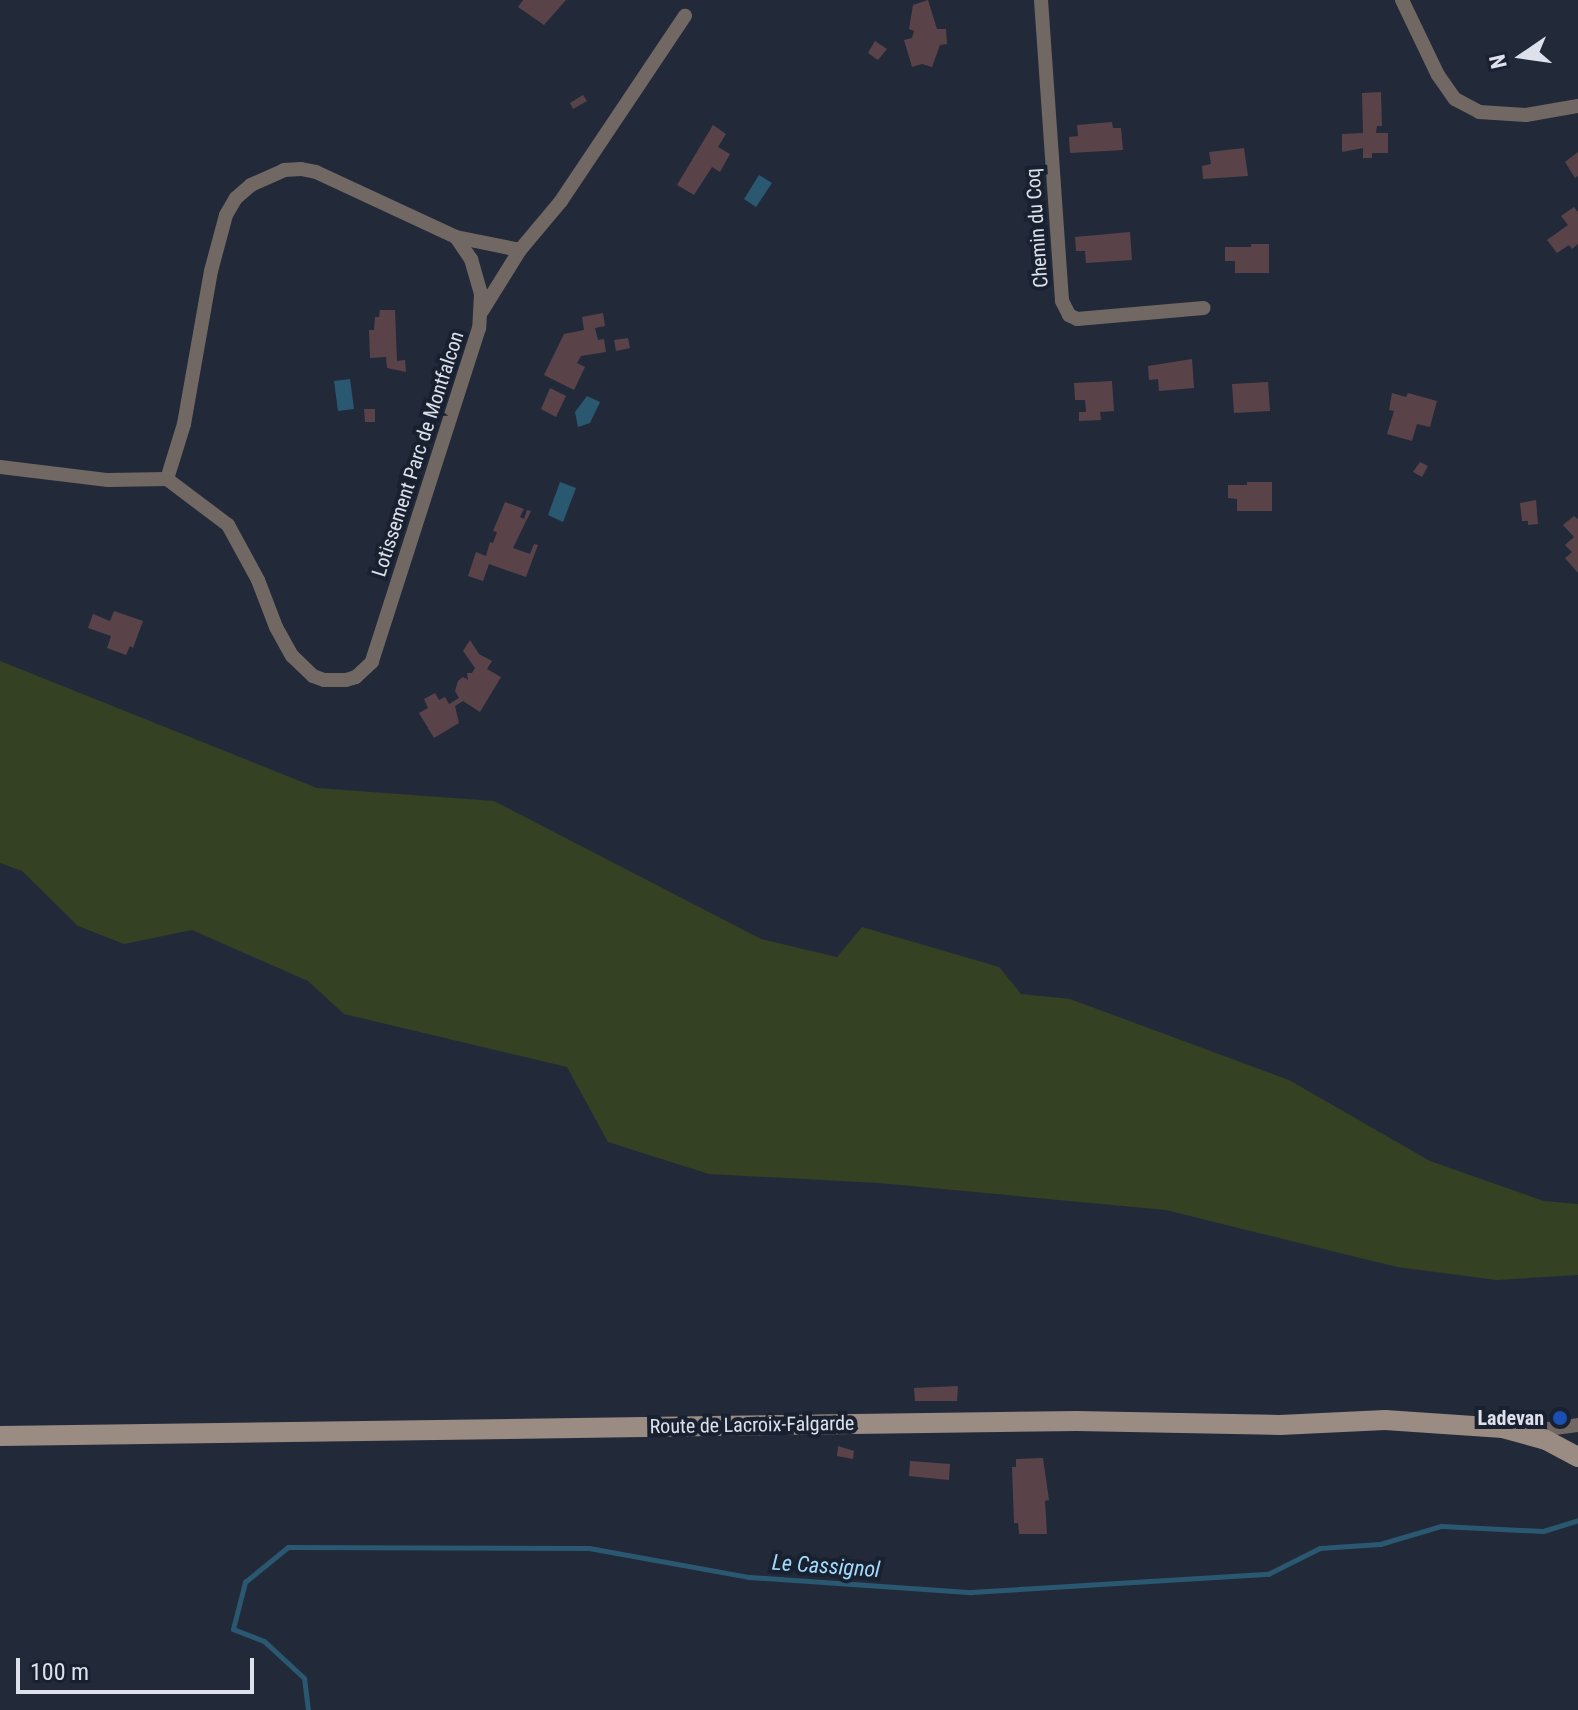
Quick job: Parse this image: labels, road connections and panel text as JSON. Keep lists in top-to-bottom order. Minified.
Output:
{"streets":{"main road":["Route de Lacroix-Falgarde"],"street":["Chemin du Coq","Lotissement Parc de Montfalcon"]},"water":["Le Cassignol"],"places":["Ladevan"],"scale_bar":"100 m","north":"left"}
